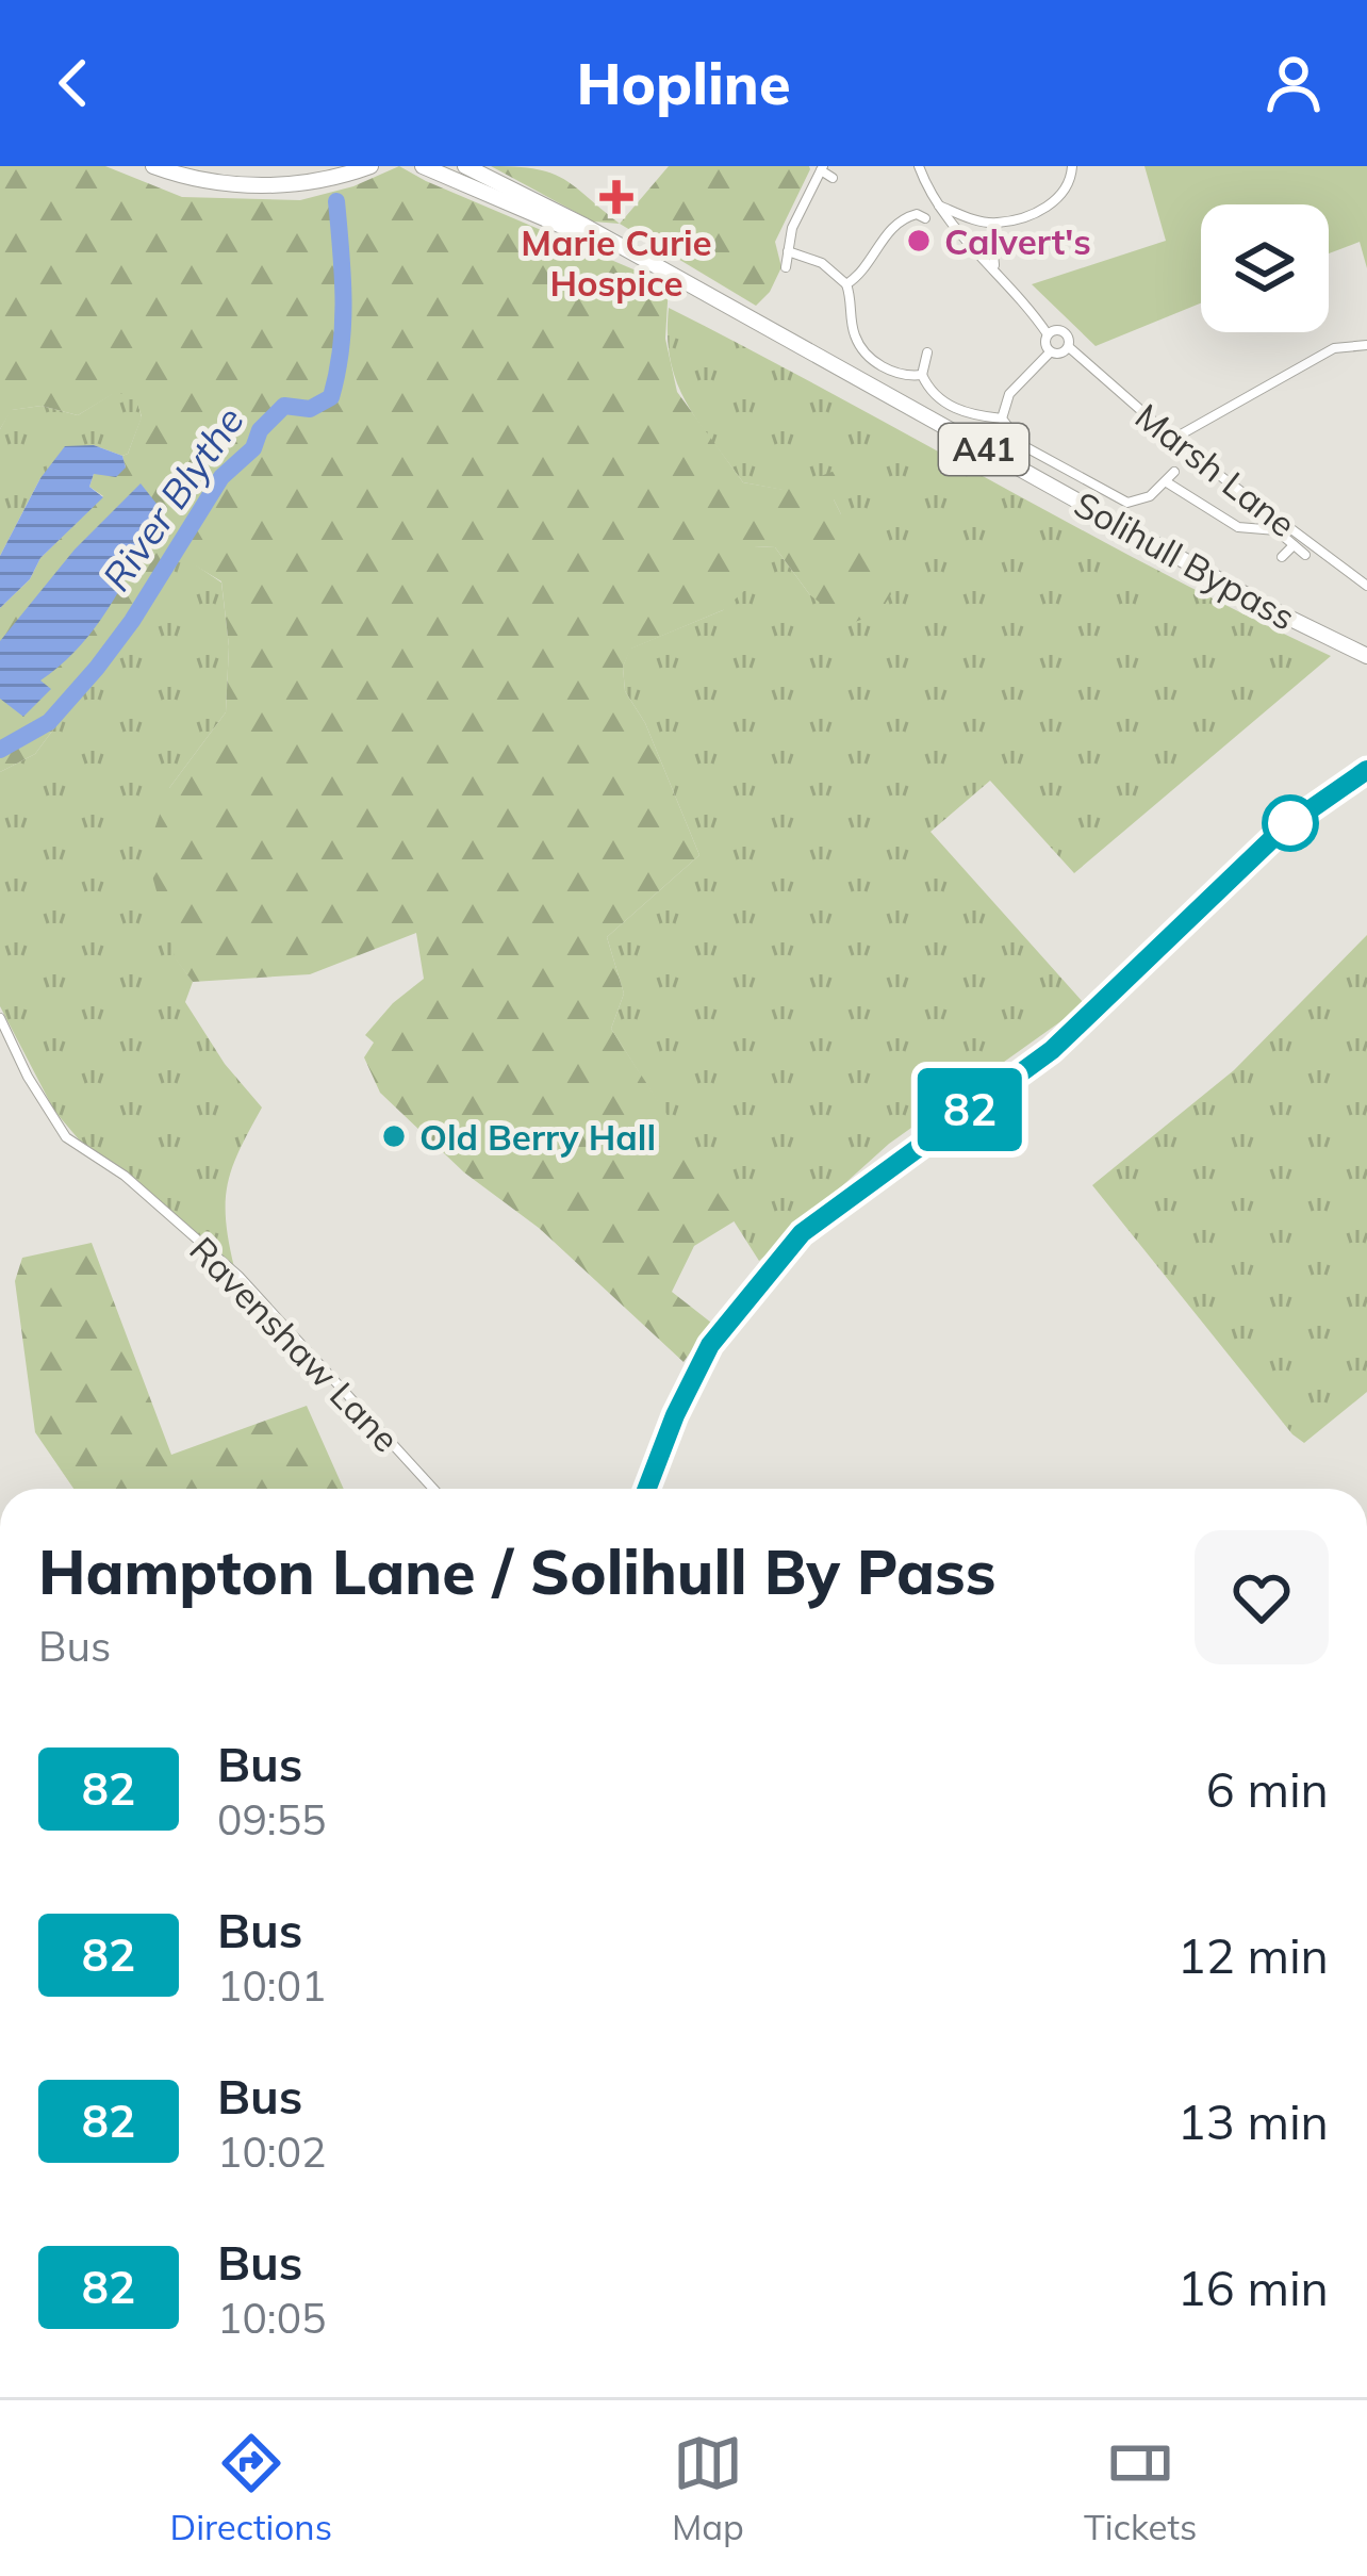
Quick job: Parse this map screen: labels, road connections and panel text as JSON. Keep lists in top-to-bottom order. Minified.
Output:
{"streets":{"highway":["A41","Solihull Bypass"],"street":["Marsh Lane","Ravenshaw Lane"]},"water":["River Blythe"],"places":{"health":["Marie Curie Hospice"],"other":["Calvert's","Old Berry Hall"]},"lines":["bus line 82"],"page":{"header":"Hopline","on_map":"82","heading":["Hampton Lane / Solihull By Pass","Bus"],"list":[{"mark":"82","name":"Bus","note":"09:55","value":"6 min"},{"mark":"82","name":"Bus","note":"10:01","value":"12 min"},{"mark":"82","name":"Bus","note":"10:02","value":"13 min"},{"mark":"82","name":"Bus","note":"10:05","value":"16 min"}],"tabs":["Directions","Map","Tickets"]}}
